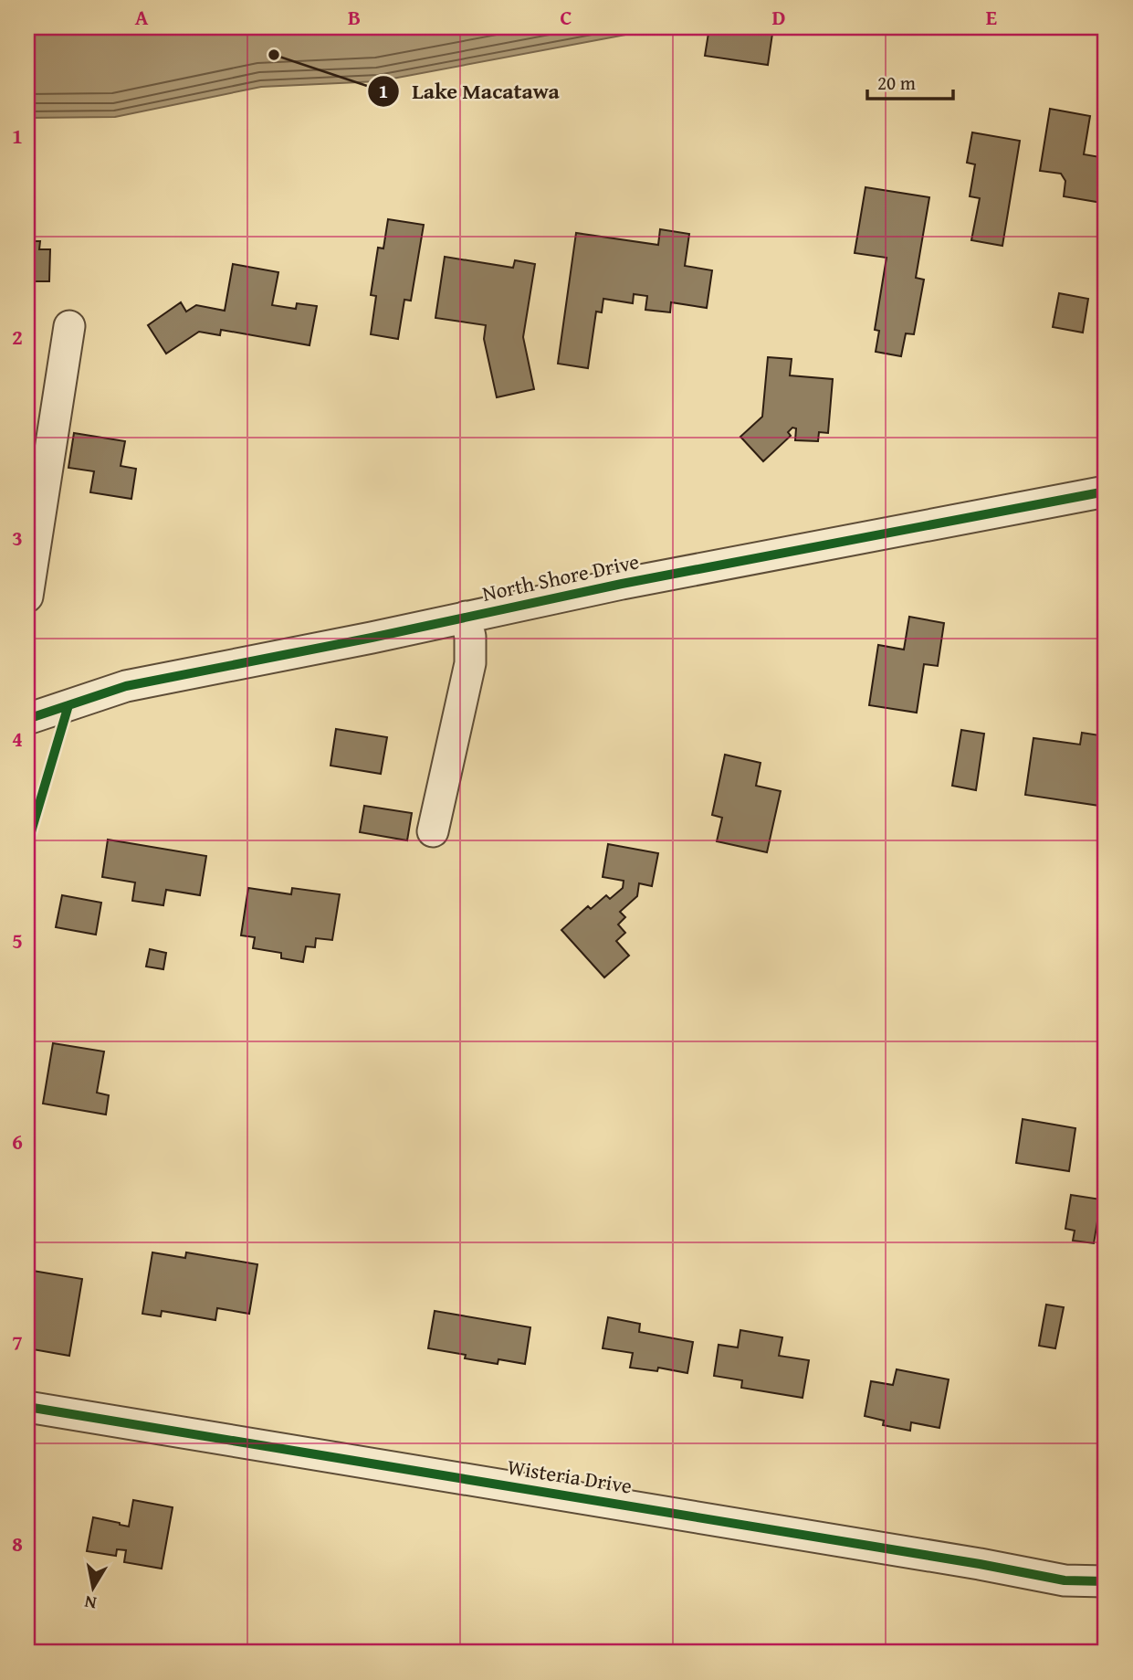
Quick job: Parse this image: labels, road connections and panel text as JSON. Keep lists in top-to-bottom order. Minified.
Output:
{"streets":{"street":["North Shore Drive","Wisteria Drive"]},"places":["Lake Macatawa"],"scale_bar":"20 m","north":"bottom","grid":{"columns":["A","B","C","D","E"],"rows":["1","2","3","4","5","6","7","8"]}}
